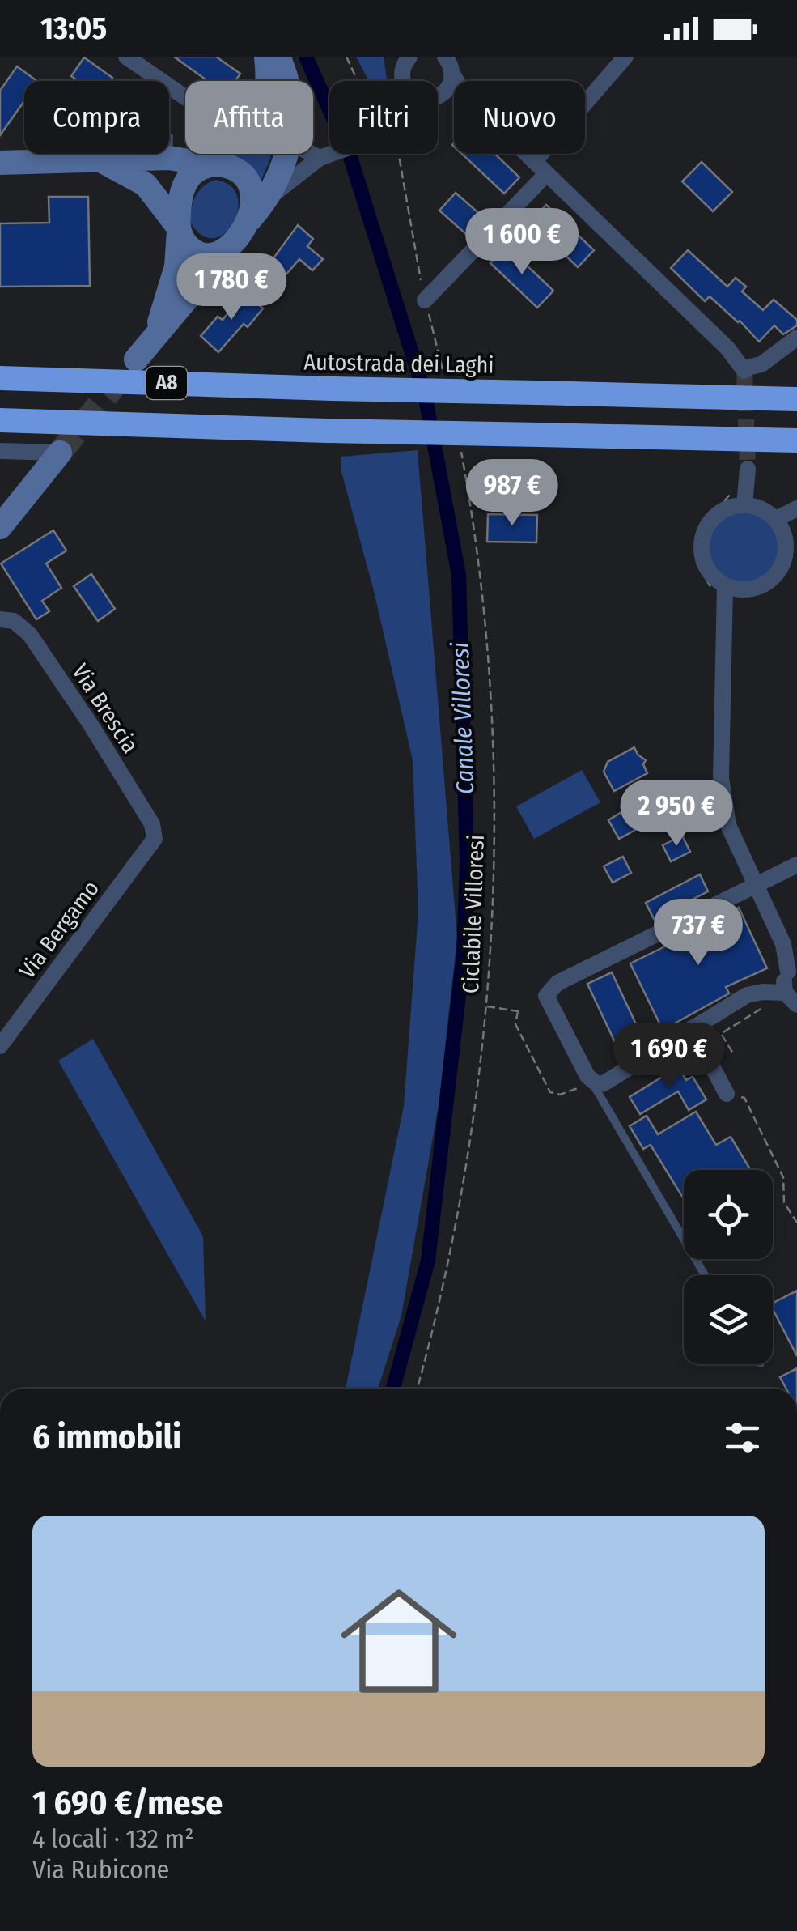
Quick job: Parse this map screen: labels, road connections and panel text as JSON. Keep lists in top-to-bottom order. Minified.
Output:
{"streets":{"highway":["Autostrada dei Laghi","A8"],"street":["Via Brescia","Via Bergamo"],"path":["Ciclabile Villoresi"]},"crossings":[["Via Brescia","Via Bergamo"]],"water":["Canale Villoresi"],"page":{"status":"13:05","chip":["Compra","Affitta","Filtri","Nuovo"],"price":["1 600 €","1 780 €","987 €","2 950 €","737 €","1 690 €"],"heading":"6 immobili","list":[{"name":"1 690 €/mese","note":"4 locali · 132 m² · Via Rubicone"}]}}
